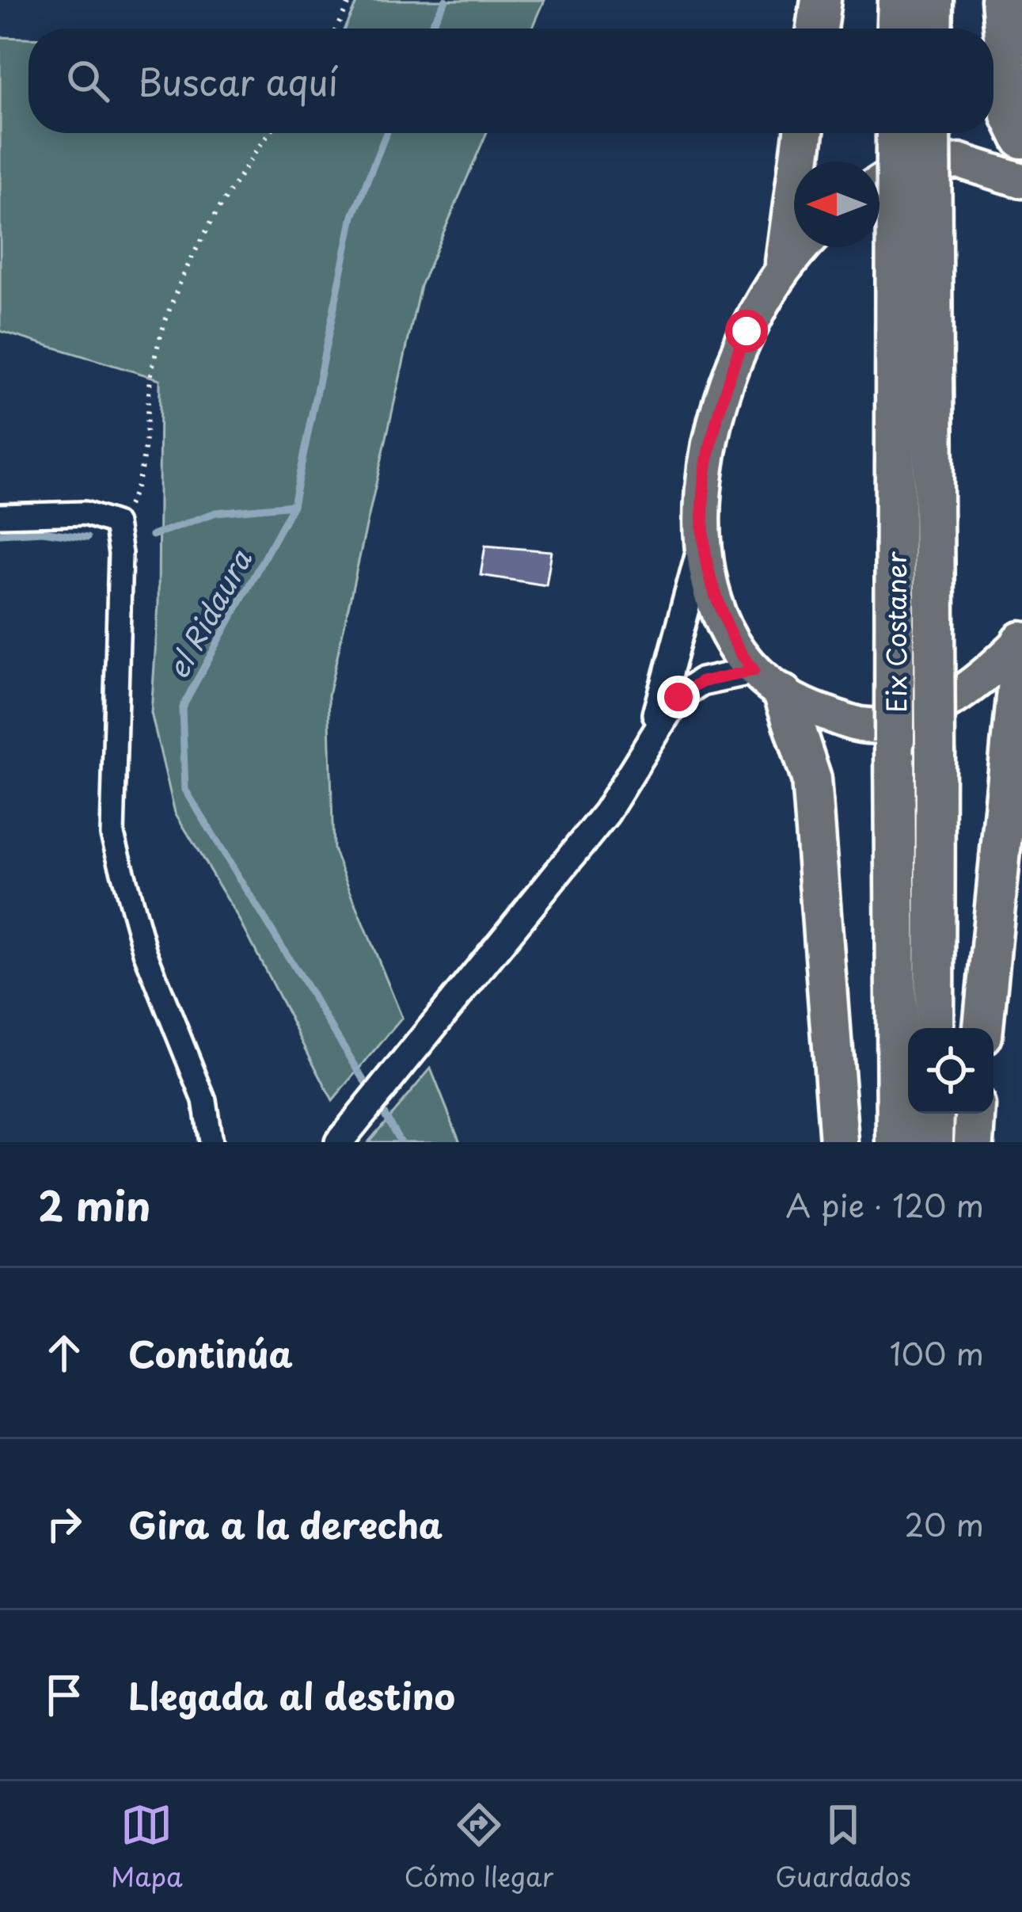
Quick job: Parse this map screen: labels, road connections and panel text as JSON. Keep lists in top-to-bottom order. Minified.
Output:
{"streets":{"highway":["Eix Costaner"]},"water":["el Ridaura"],"north":"left","page":{"search":"Buscar aquí","heading":["2 min","A pie · 120 m"],"list":[["Continúa","100 m"],["Gira a la derecha","20 m"],"Llegada al destino"],"nav":["Mapa","Cómo llegar","Guardados"]}}
